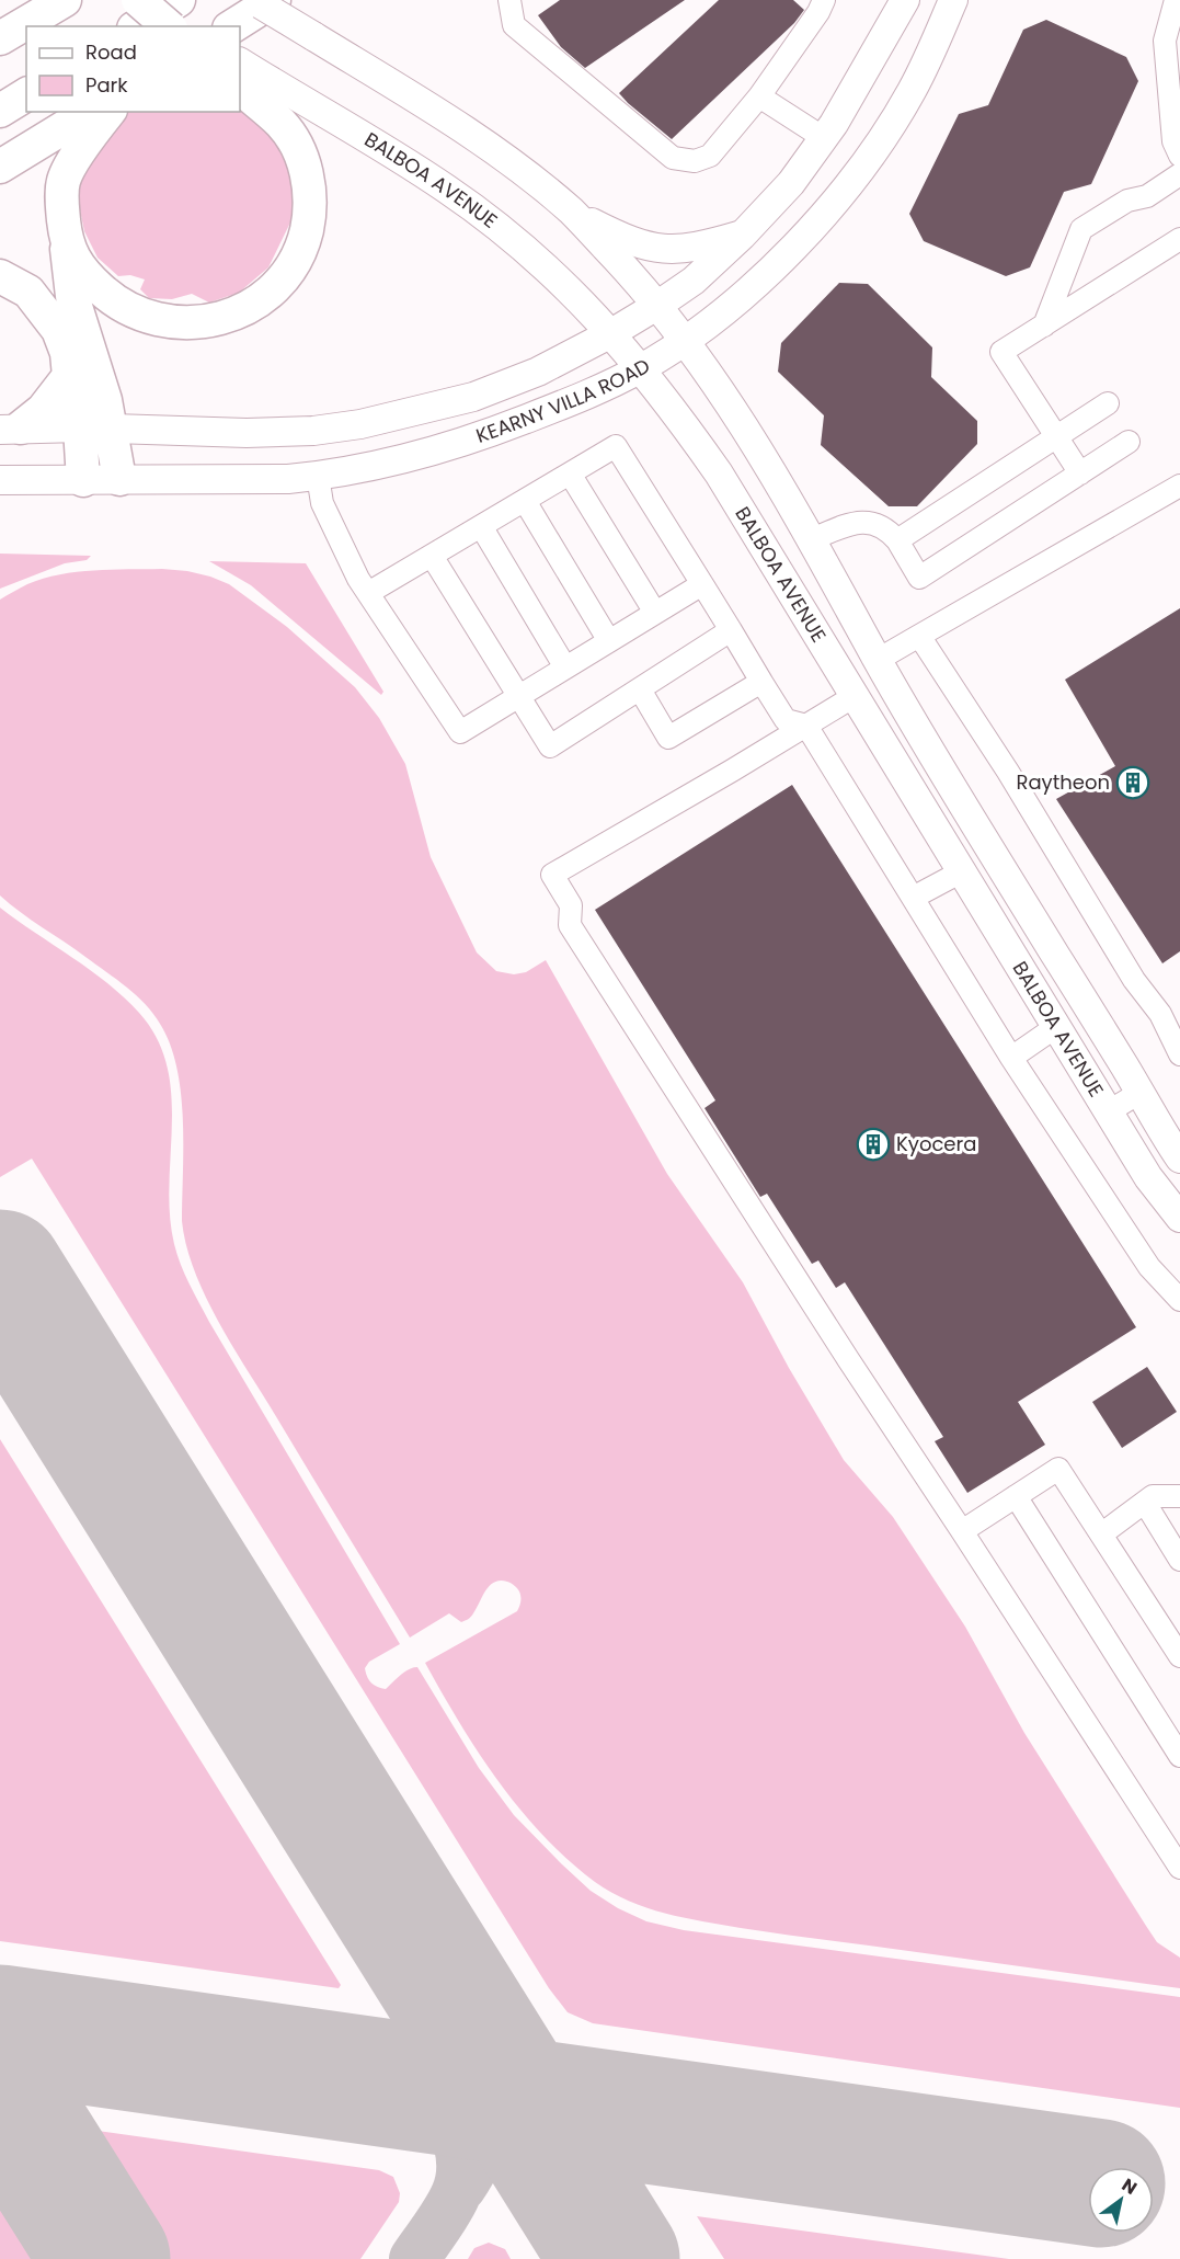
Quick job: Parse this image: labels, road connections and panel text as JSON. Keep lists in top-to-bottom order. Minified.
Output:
{"streets":{"main road":["BALBOA AVENUE","KEARNY VILLA ROAD"]},"crossings":[["BALBOA AVENUE","KEARNY VILLA ROAD"]],"places":{"building":["Raytheon","Kyocera"]},"legend":["Road","Park"],"north":"top right"}
